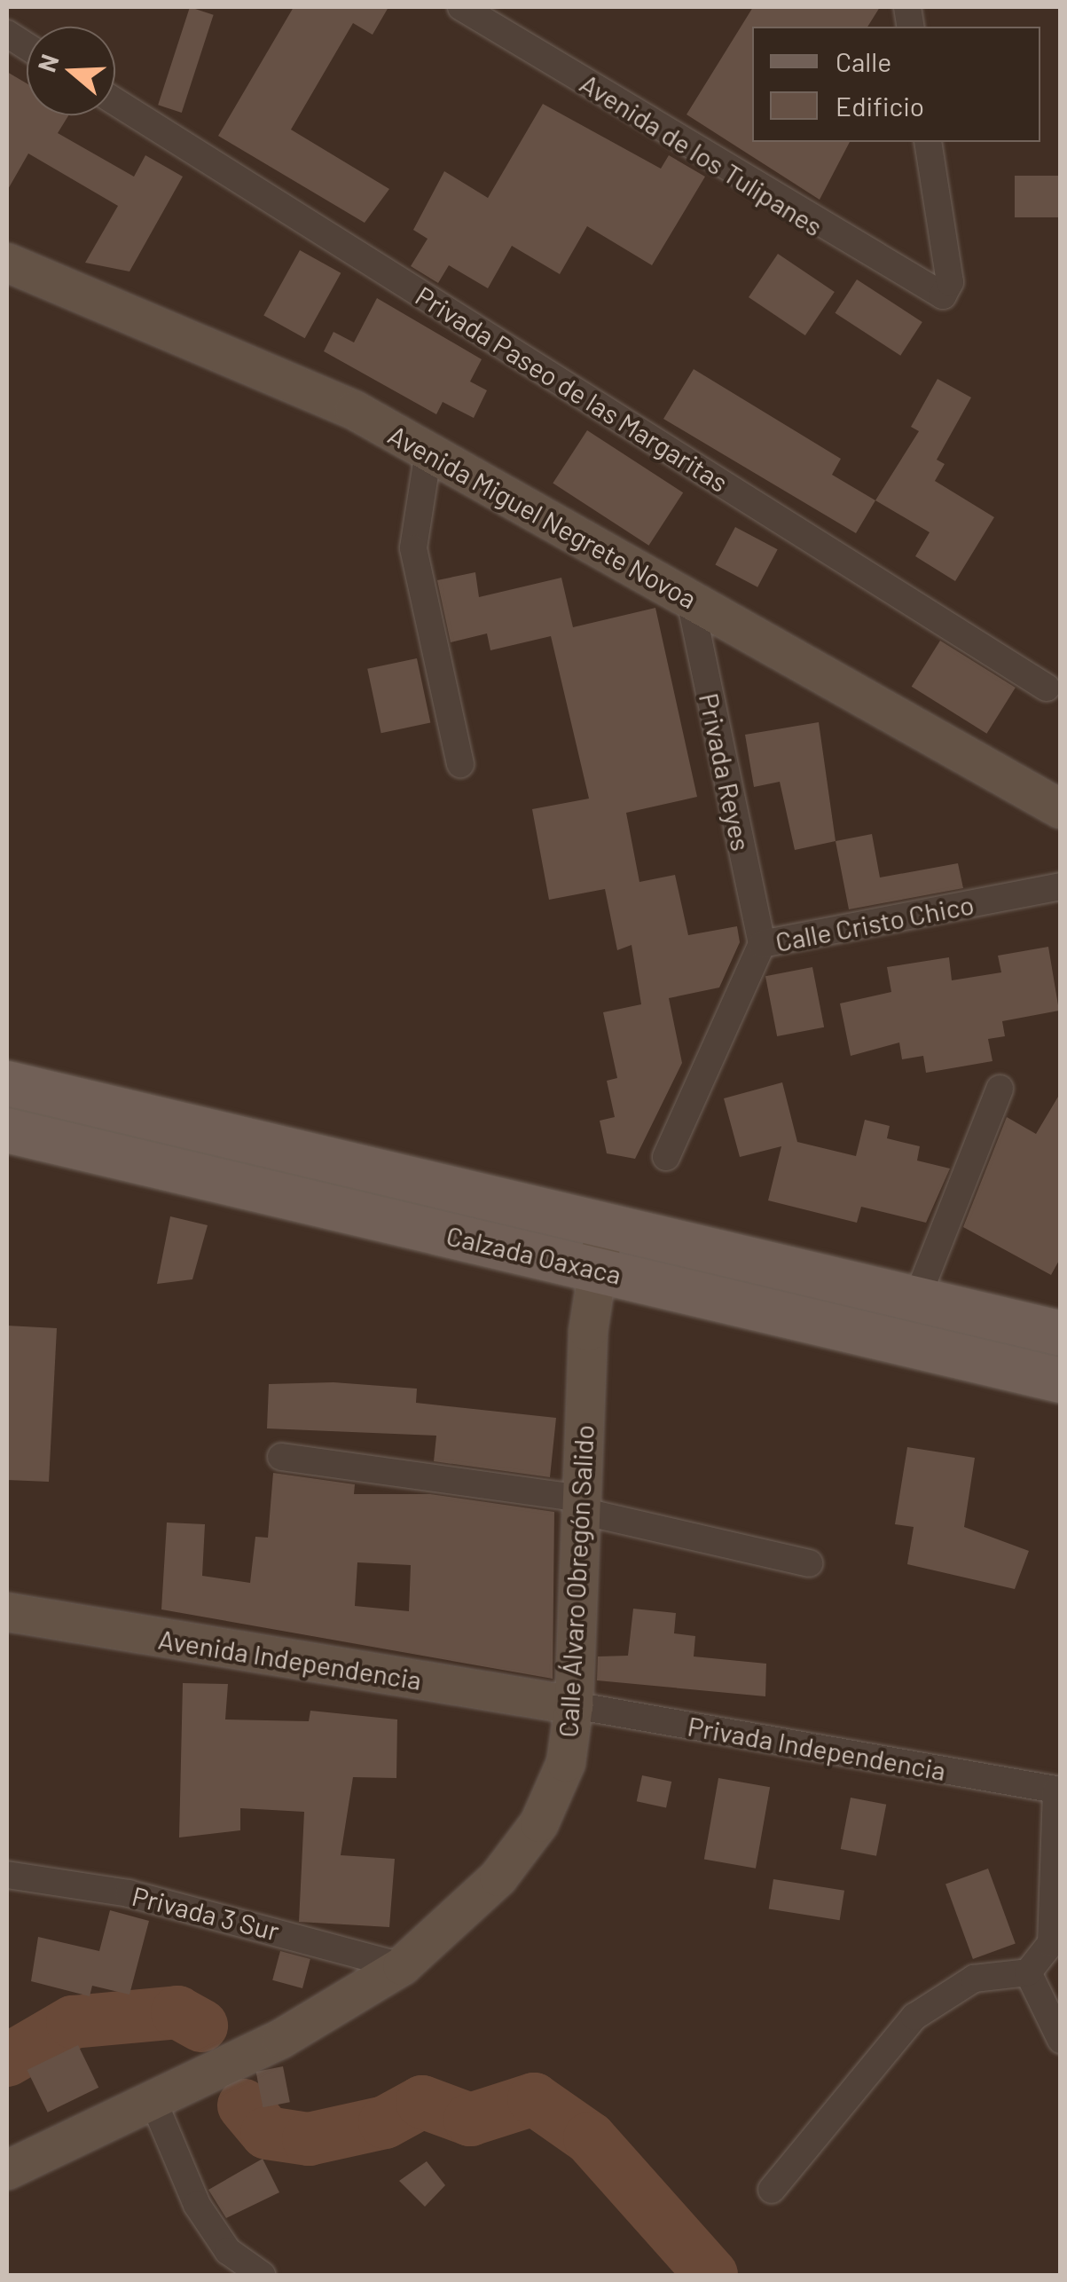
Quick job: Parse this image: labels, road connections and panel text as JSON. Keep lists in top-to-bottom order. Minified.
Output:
{"streets":{"main road":["Calzada Oaxaca"],"street":["Avenida de los Tulipanes","Privada Paseo de las Margaritas","Avenida Miguel Negrete Novoa","Privada Reyes","Calle Cristo Chico","Calle Álvaro Obregón Salido","Avenida Independencia","Privada Independencia","Privada 3 Sur"]},"crossings":[["Avenida Miguel Negrete Novoa","Privada Reyes"],["Privada Reyes","Calle Cristo Chico"],["Calzada Oaxaca","Calle Álvaro Obregón Salido"],["Calle Álvaro Obregón Salido","Avenida Independencia"],["Calle Álvaro Obregón Salido","Privada Independencia"],["Calle Álvaro Obregón Salido","Privada 3 Sur"],["Avenida Independencia","Privada Independencia"]],"legend":["Calle","Edificio"],"north":"left"}
